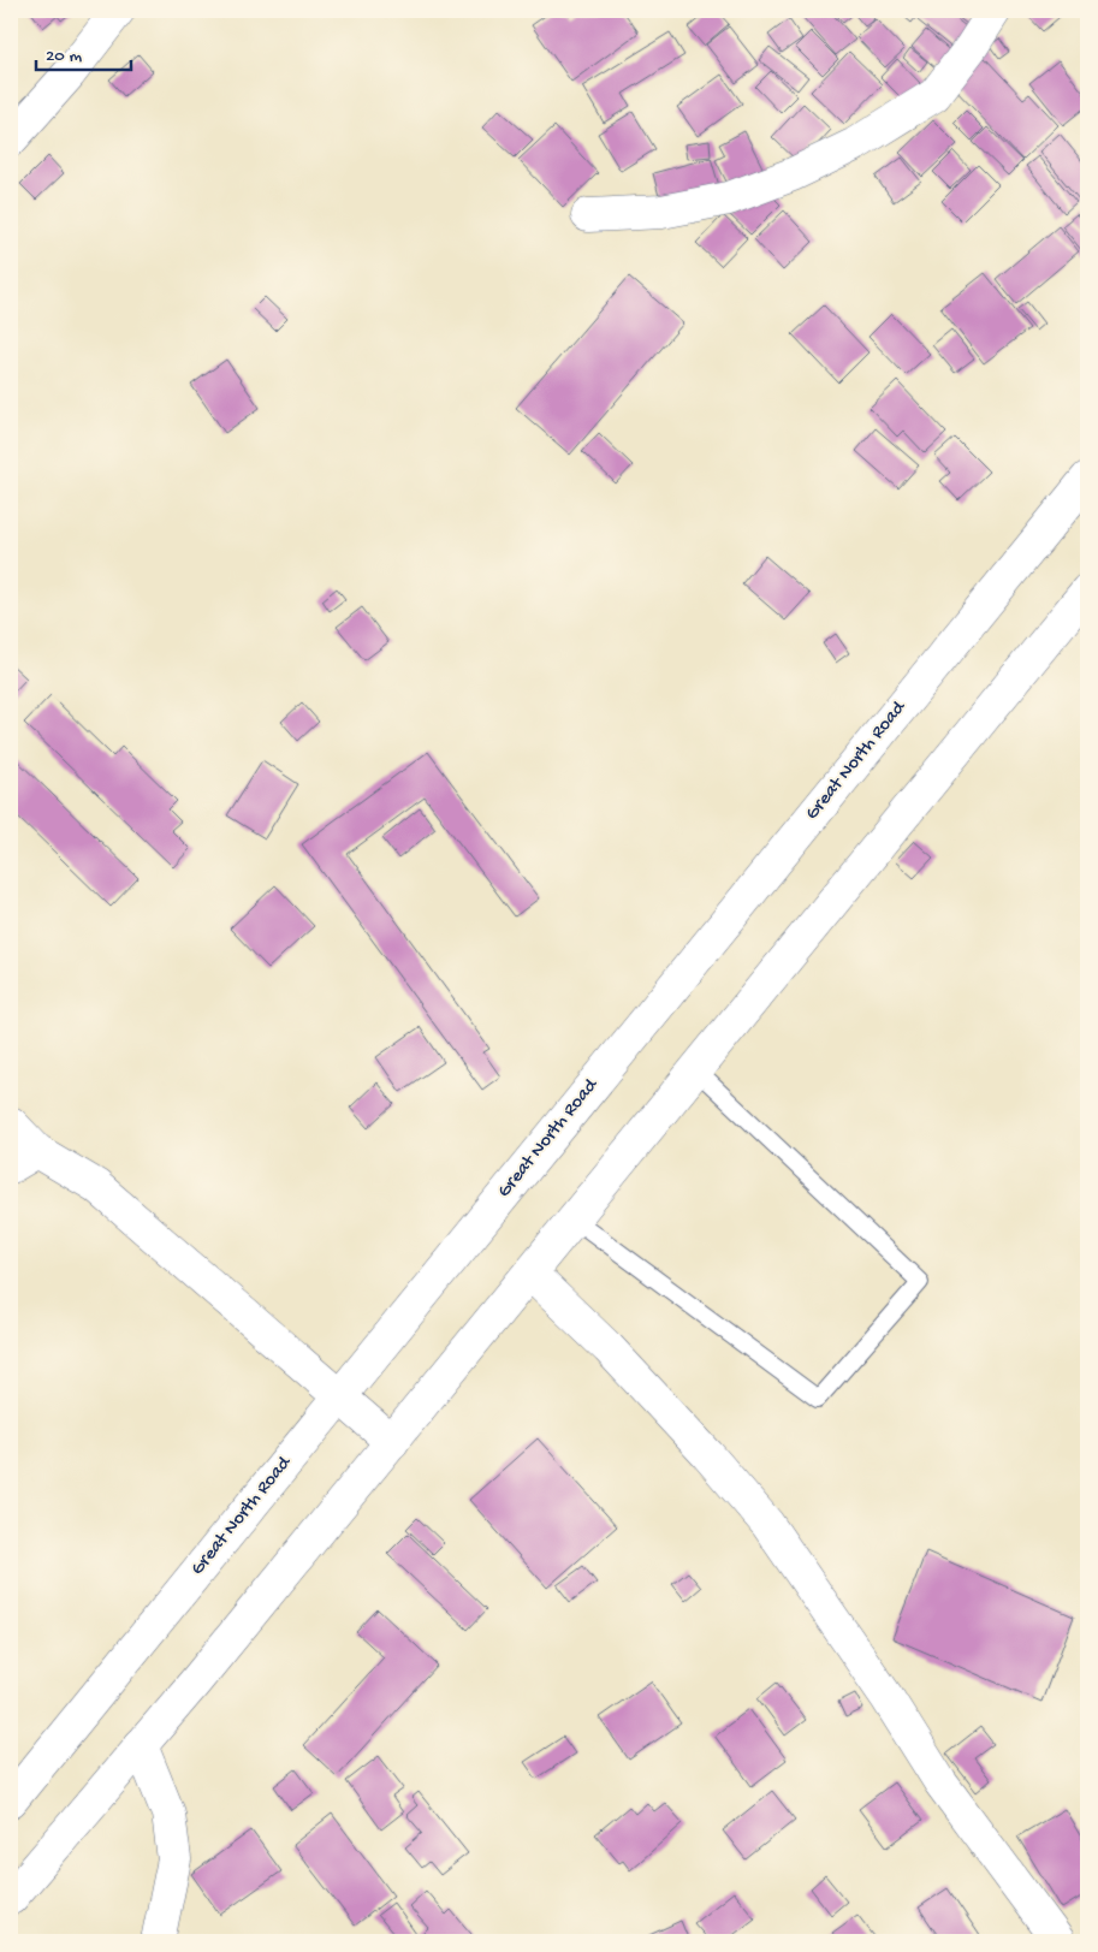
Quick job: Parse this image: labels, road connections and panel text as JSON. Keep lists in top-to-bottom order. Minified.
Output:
{"streets":{"main road":["Great North Road"]},"scale_bar":"20 m"}
